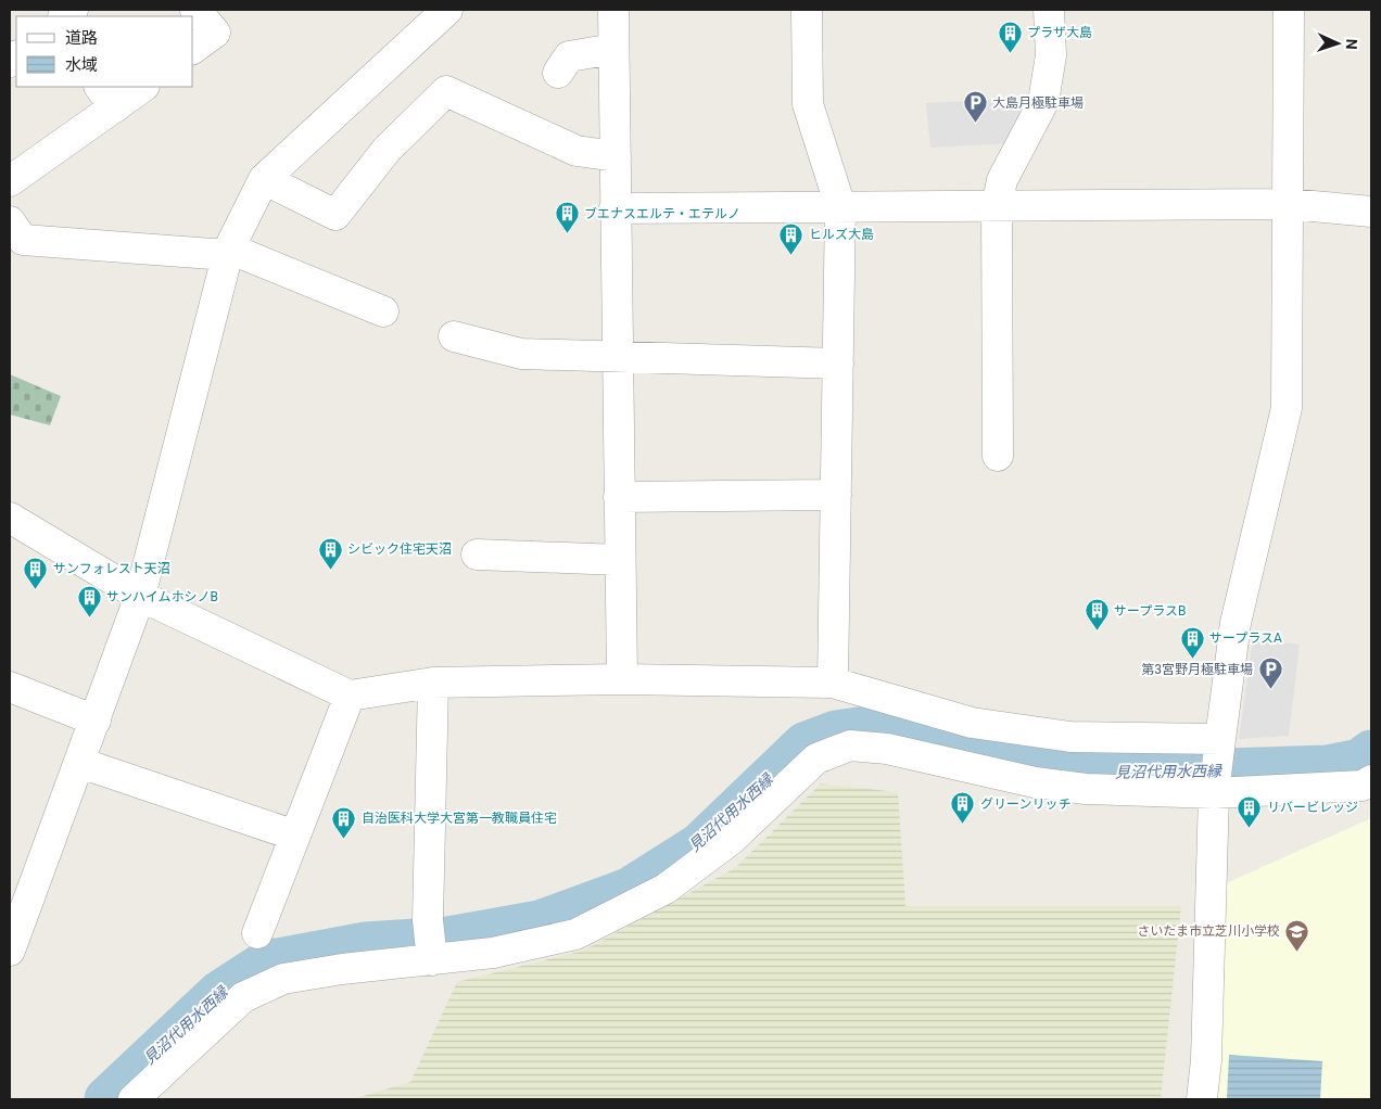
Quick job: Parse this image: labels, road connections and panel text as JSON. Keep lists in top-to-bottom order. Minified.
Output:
{"water":["見沼代用水西縁"],"places":{"building":["プラザ大島","ブエナスエルテ・エテルノ","ヒルズ大島","シビック住宅天沼","サンフォレスト天沼","サンハイムホシノB","サープラスB","サープラスA","グリーンリッチ","リバービレッジ","自治医科大学大宮第一教職員住宅"],"parking":["大島月極駐車場","第3宮野月極駐車場"],"school or university":["さいたま市立芝川小学校"]},"legend":["道路","水域"],"north":"right"}
